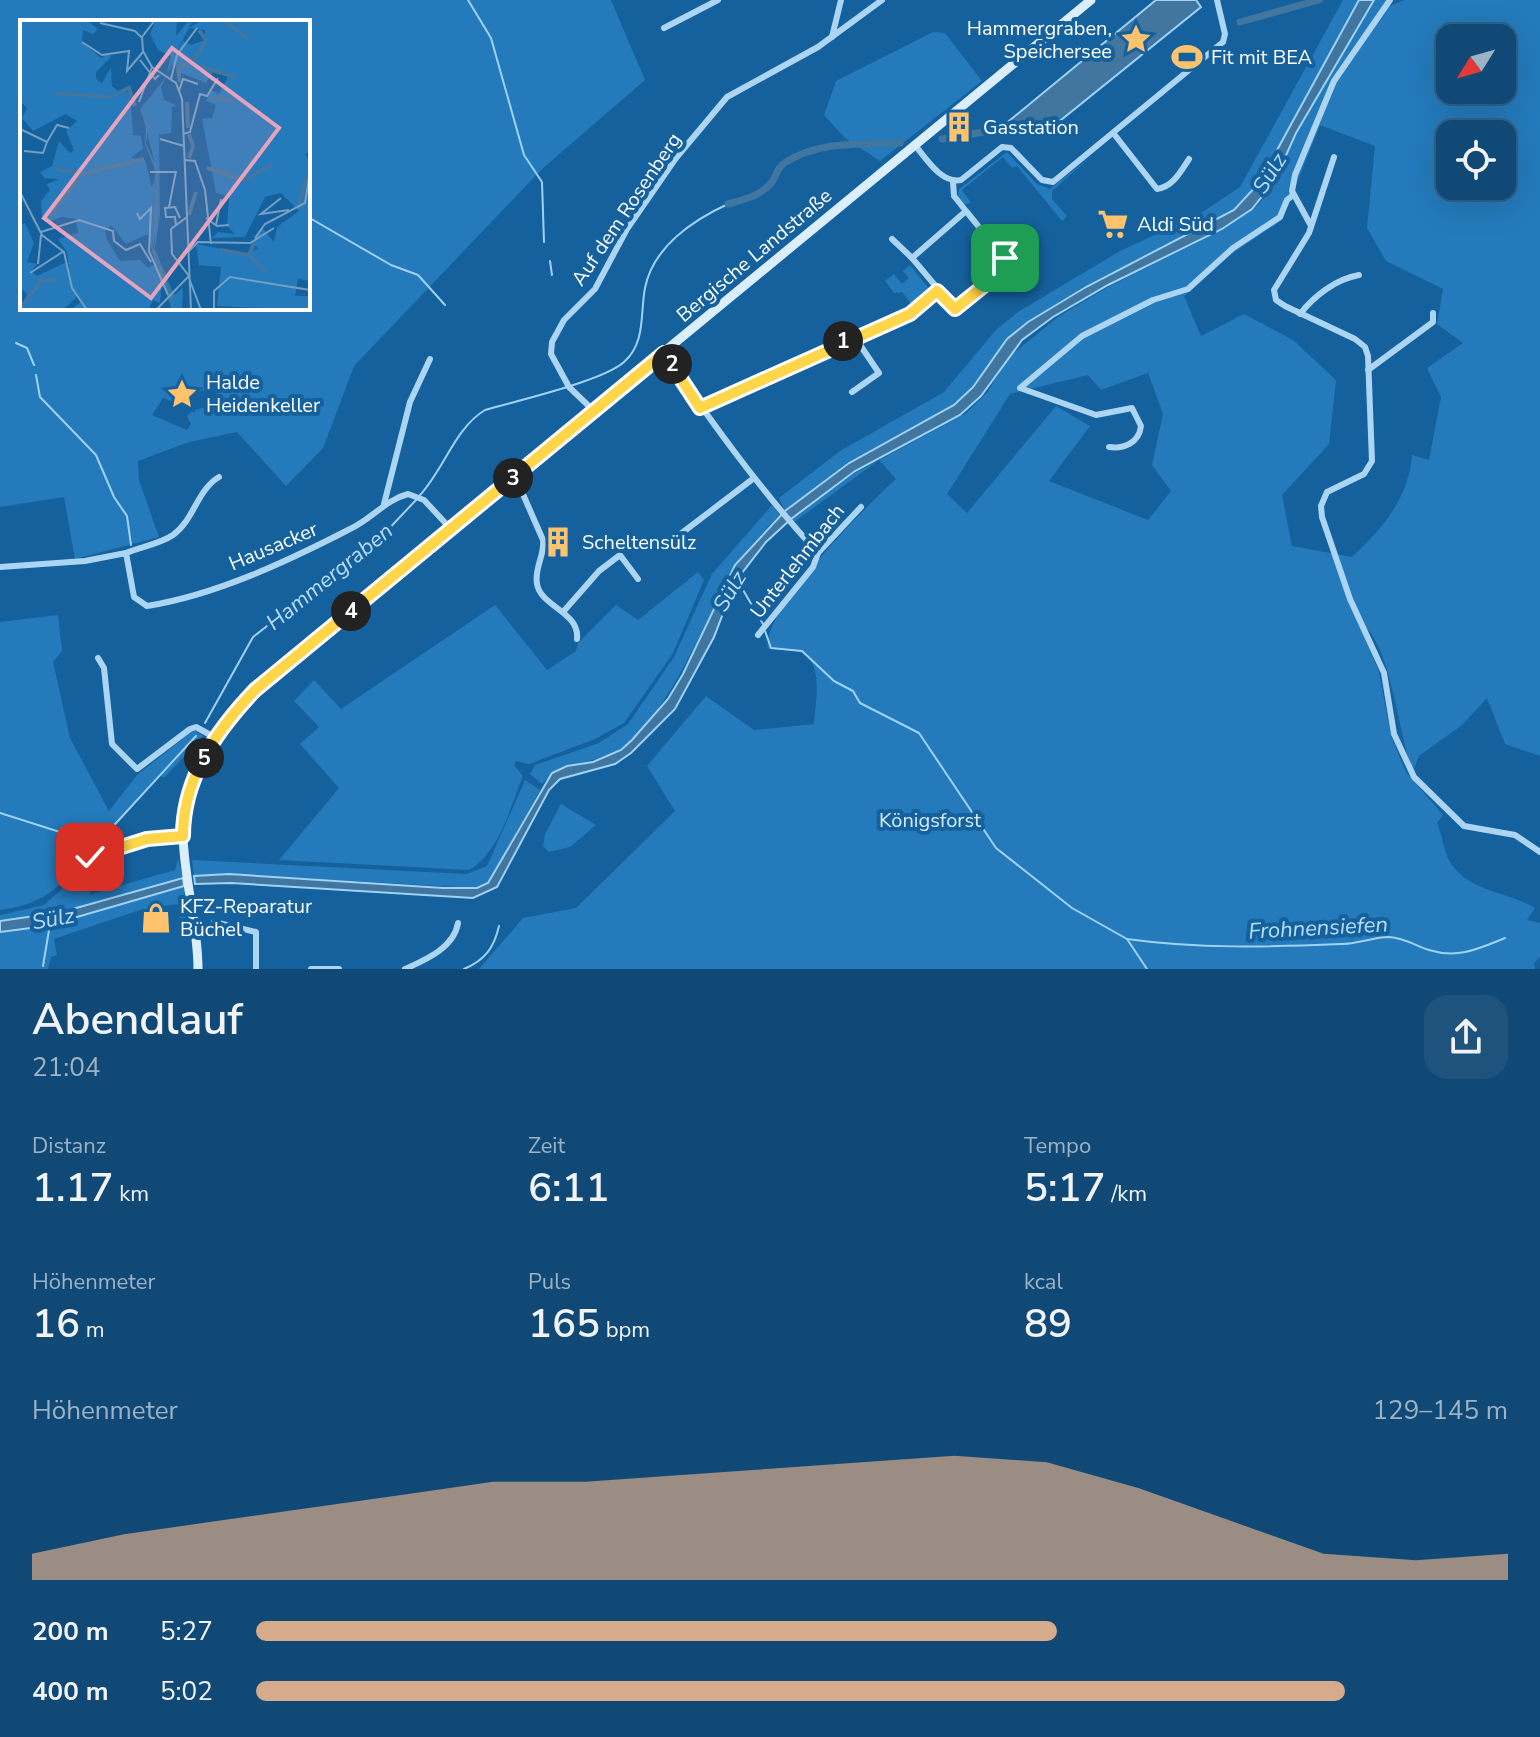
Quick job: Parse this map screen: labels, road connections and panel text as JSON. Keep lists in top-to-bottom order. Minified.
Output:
{"streets":{"main road":["Bergische Landstraße"],"street":["Auf dem Rosenberg","Hausacker","Unterlehmbach"]},"crossings":[["Auf dem Rosenberg","Bergische Landstraße"],["Bergische Landstraße","Hausacker"]],"water":["Sülz","Hammergraben","Frohnensiefen"],"parks":["Königsforst"],"places":{"place":["Hammergraben, Speichersee","Halde Heidenkeller"],"sports":["Fit mit BEA"],"building":["Gasstation","Scheltensülz"],"supermarket":["Aldi Süd"],"shop":["KFZ-Reparatur Büchel"]},"north":"bottom left","page":{"pins":["1","2","3","4","5"],"heading":["Abendlauf","21:04"],"stats":[["Distanz","1.17 km"],["Zeit","6:11"],["Tempo","5:17 /km"],["Höhenmeter","16 m"],["Puls","165 bpm"],["kcal","89"]],"chart":["Höhenmeter","129–145 m"],"list":[{"name":"200 m","note":"5:27"},{"name":"400 m","note":"5:02"}]}}
